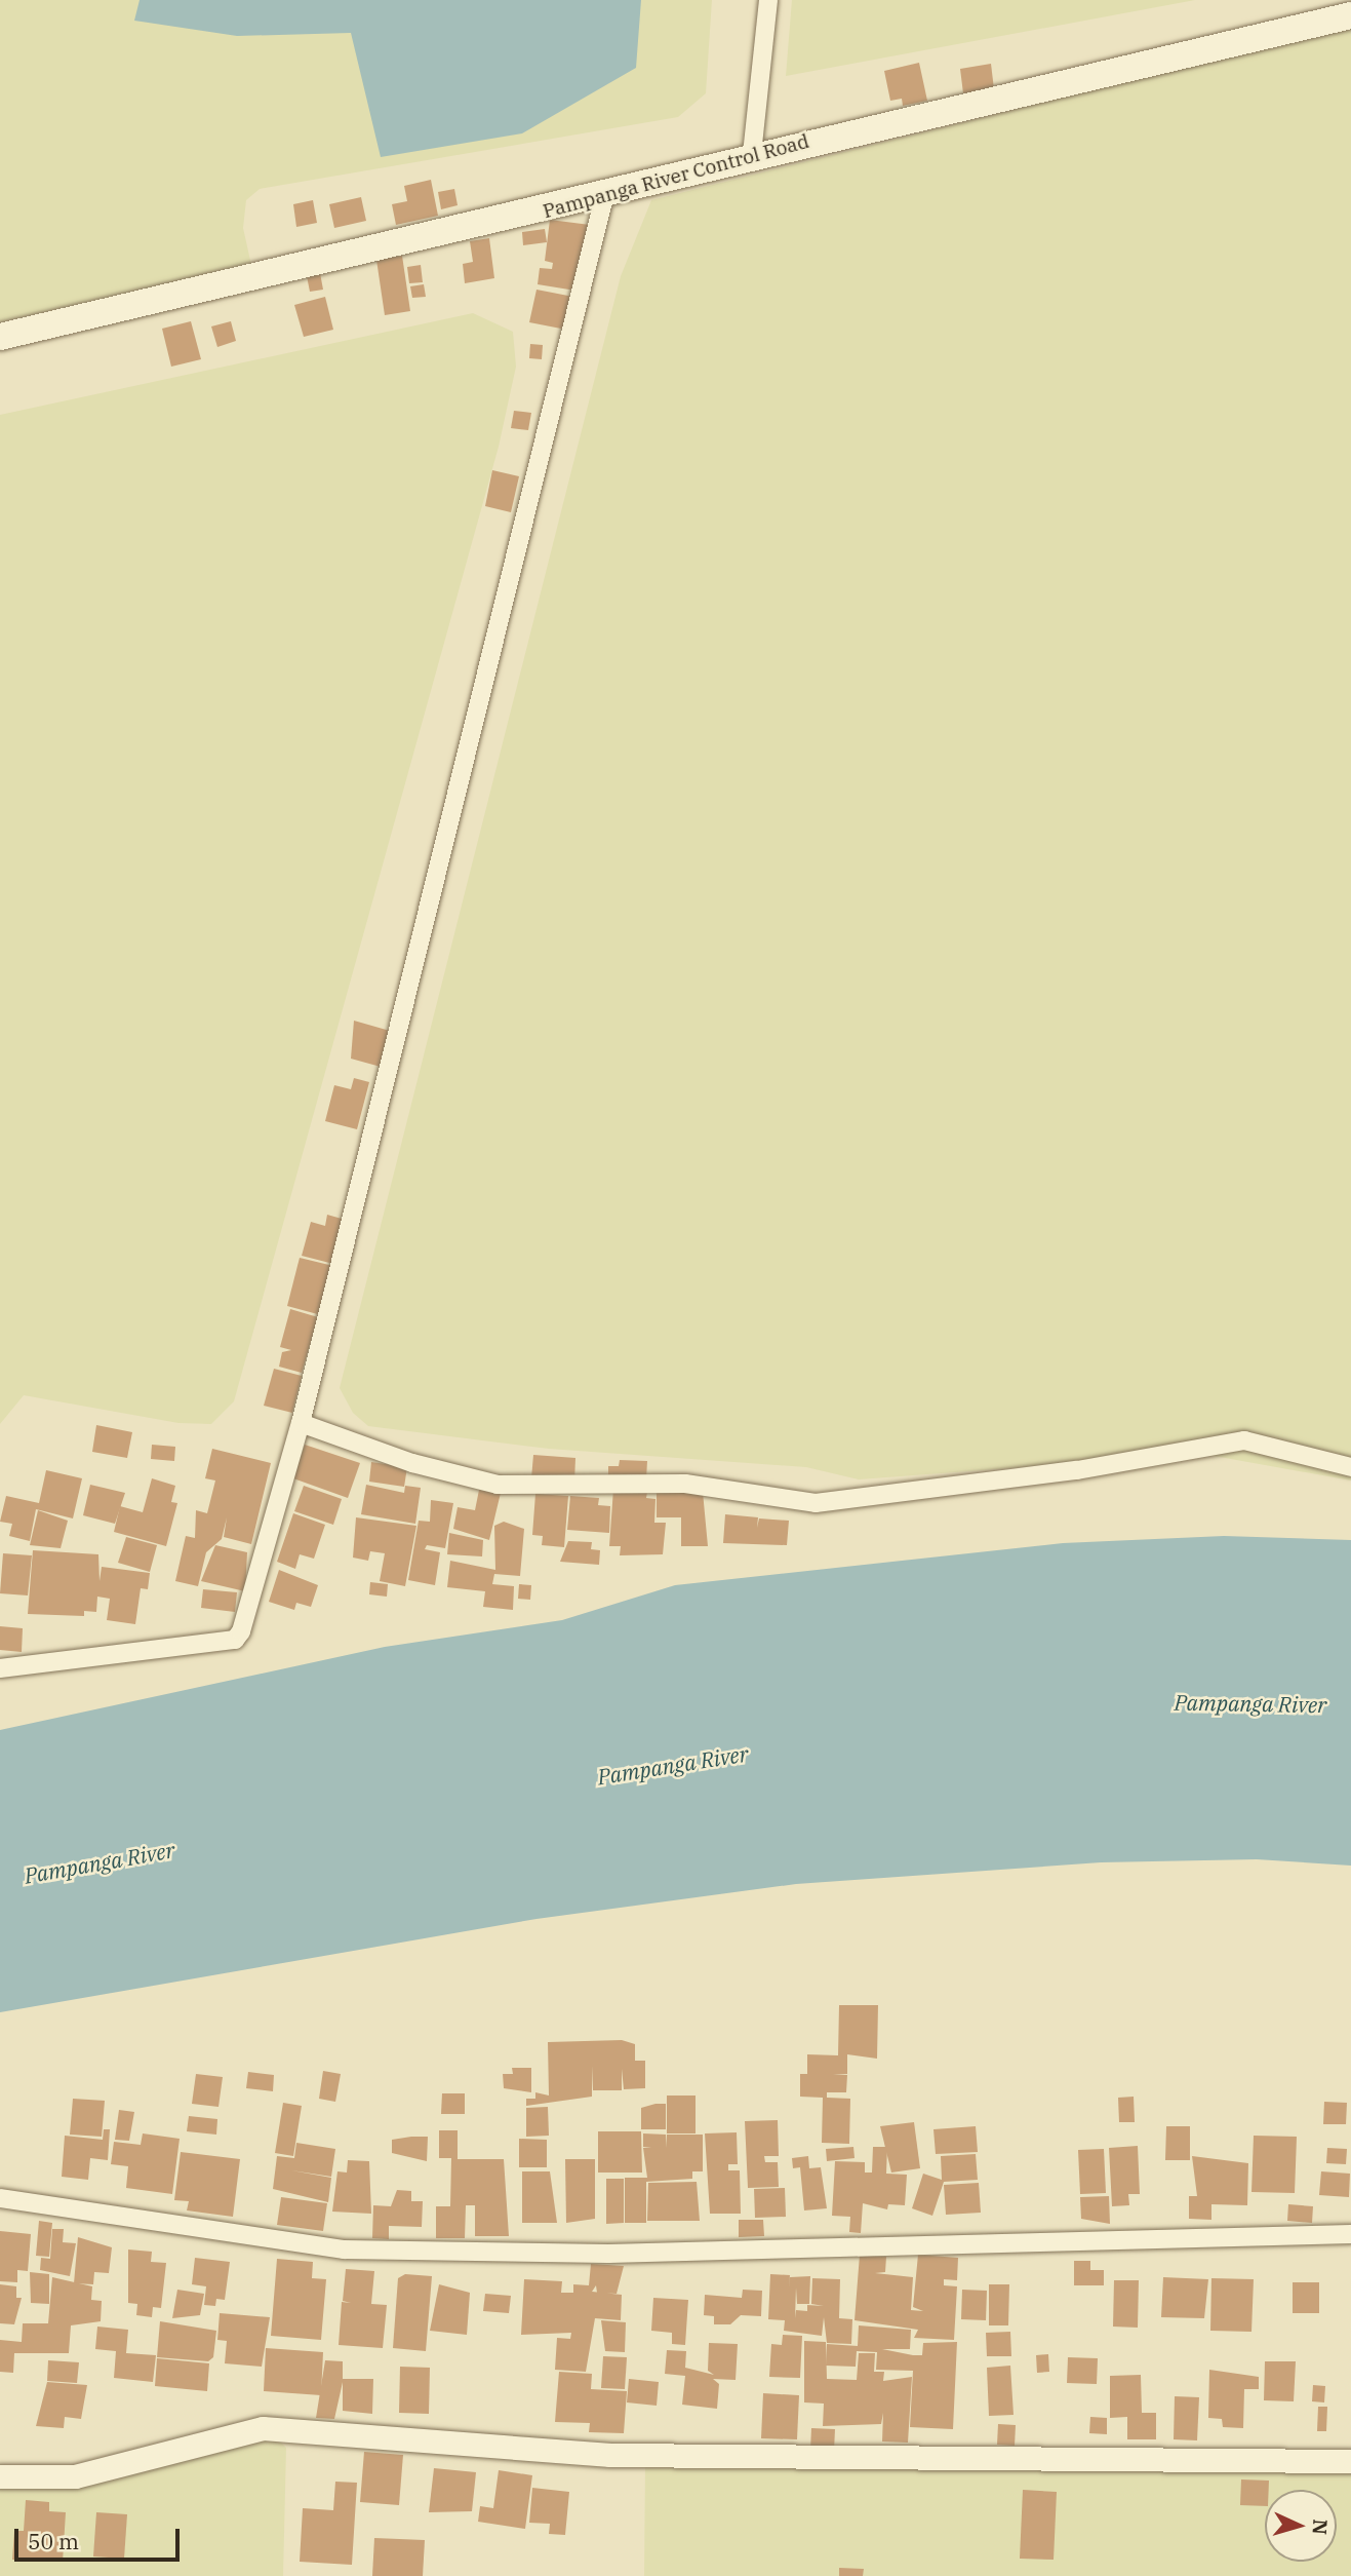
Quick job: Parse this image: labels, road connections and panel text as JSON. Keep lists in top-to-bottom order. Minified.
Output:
{"streets":{"main road":["Pampanga River Control Road"]},"water":["Pampanga River"],"scale_bar":"50 m","north":"right"}
